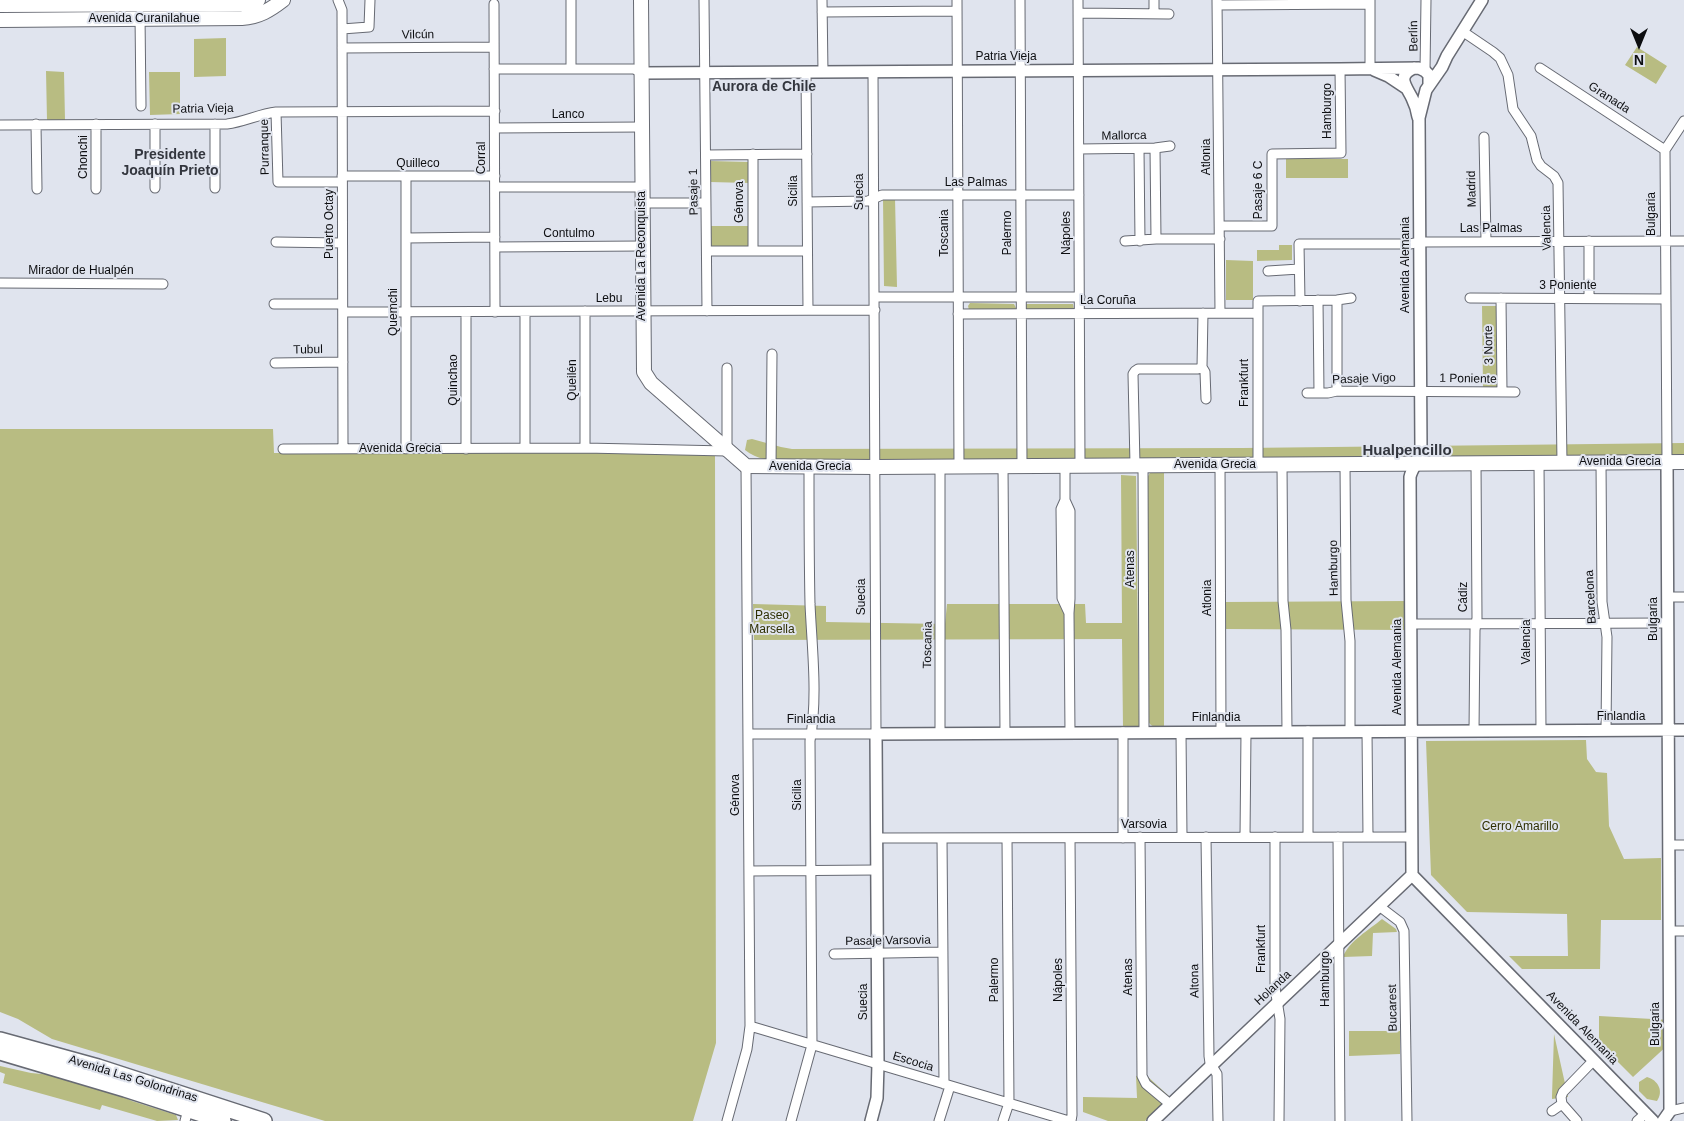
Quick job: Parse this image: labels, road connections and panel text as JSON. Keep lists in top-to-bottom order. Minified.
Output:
{"streets":{"main road":["Avenida Curanilahue","Avenida La Reconquista","Avenida Grecia","Avenida Las Golondrinas"],"street":["Vilcún","Berlín","Patria Vieja","Granada","Hamburgo","Lanco","Mallorca","Purranque","Chonchi","Atlonia","Corral","Quilleco","Las Palmas","Madrid","Pasaje 6 C","Sicilia","Pasaje 1","Suecia","Génova","Bulgaria","Puerto Octay","Valencia","Toscania","Palermo","Nápoles","Contulmo","Avenida Alemania","Mirador de Hualpén","3 Poniente","Lebu","La Coruña","Quemchi","3 Norte","Tubul","Pasaje Vigo","1 Poniente","Quinchao","Queilén","Frankfurt","Atenas","Cádiz","Barcelona","Finlandia","Varsovia","Pasaje Varsovia","Altona","Holanda","Bucarest","Escocia"]},"crossings":[["Vilcún","Corral"],["Vilcún","Puerto Octay"],["Berlín","Patria Vieja"],["Berlín","Avenida Alemania"],["Patria Vieja","Hamburgo"],["Patria Vieja","Purranque"],["Patria Vieja","Chonchi"],["Patria Vieja","Atlonia"],["Patria Vieja","Corral"],["Patria Vieja","Sicilia"],["Patria Vieja","Pasaje 1"],["Patria Vieja","Suecia"],["Patria Vieja","Puerto Octay"],["Patria Vieja","Toscania"],["Patria Vieja","Palermo"],["Patria Vieja","Nápoles"],["Patria Vieja","Avenida La Reconquista"],["Patria Vieja","Avenida Alemania"],["Granada","Bulgaria"],["Hamburgo","Pasaje 6 C"],["Hamburgo","Avenida Grecia"],["Hamburgo","Finlandia"],["Hamburgo","Varsovia"],["Hamburgo","Holanda"],["Lanco","Corral"],["Lanco","Avenida La Reconquista"],["Mallorca","Nápoles"],["Purranque","Quilleco"],["Atlonia","Pasaje 6 C"],["Atlonia","La Coruña"],["Atlonia","Avenida Grecia"],["Atlonia","Finlandia"],["Corral","Quilleco"],["Corral","Contulmo"],["Corral","Lebu"],["Quilleco","Puerto Octay"],["Quilleco","Quemchi"],["Las Palmas","Madrid"],["Las Palmas","Suecia"],["Las Palmas","Bulgaria"],["Las Palmas","Valencia"],["Las Palmas","Toscania"],["Las Palmas","Palermo"],["Las Palmas","Nápoles"],["Las Palmas","Avenida Alemania"],["Sicilia","Lebu"],["Sicilia","Avenida Grecia"],["Sicilia","Finlandia"],["Sicilia","Escocia"],["Pasaje 1","Lebu"],["Suecia","Lebu"],["Suecia","La Coruña"],["Suecia","Avenida Grecia"],["Suecia","Finlandia"],["Suecia","Varsovia"],["Suecia","Pasaje Varsovia"],["Suecia","Escocia"],["Génova","Avenida La Reconquista"],["Génova","Avenida Grecia"],["Génova","Finlandia"],["Génova","Escocia"],["Bulgaria","3 Poniente"],["Bulgaria","Avenida Grecia"],["Bulgaria","Finlandia"],["Puerto Octay","Lebu"],["Puerto Octay","Tubul"],["Puerto Octay","Avenida Grecia"],["Valencia","Avenida Alemania"],["Valencia","3 Poniente"],["Valencia","Avenida Grecia"],["Valencia","Finlandia"],["Toscania","La Coruña"],["Toscania","Avenida Grecia"],["Toscania","Finlandia"],["Palermo","La Coruña"],["Palermo","Avenida Grecia"],["Palermo","Varsovia"],["Palermo","Escocia"],["Nápoles","La Coruña"],["Nápoles","Avenida Grecia"],["Nápoles","Varsovia"],["Nápoles","Escocia"],["Contulmo","Avenida La Reconquista"],["Avenida La Reconquista","Lebu"],["Avenida La Reconquista","Avenida Grecia"],["Avenida Alemania","Pasaje Vigo"],["Avenida Alemania","1 Poniente"],["Avenida Alemania","Avenida Grecia"],["Avenida Alemania","Finlandia"],["Avenida Alemania","Varsovia"],["Avenida Alemania","Holanda"],["3 Poniente","3 Norte"],["Lebu","Quemchi"],["Lebu","Quinchao"],["Lebu","Queilén"],["La Coruña","Frankfurt"],["Quemchi","Avenida Grecia"],["3 Norte","1 Poniente"],["Pasaje Vigo","1 Poniente"],["Quinchao","Avenida Grecia"],["Queilén","Avenida Grecia"],["Frankfurt","Avenida Grecia"],["Frankfurt","Varsovia"],["Frankfurt","Holanda"],["Avenida Grecia","Atenas"],["Avenida Grecia","Cádiz"],["Avenida Grecia","Barcelona"],["Atenas","Finlandia"],["Atenas","Varsovia"],["Atenas","Holanda"],["Cádiz","Finlandia"],["Barcelona","Finlandia"],["Varsovia","Altona"],["Altona","Holanda"],["Holanda","Bucarest"]],"districts":["Aurora de Chile","Presidente Joaquín Prieto","Hualpencillo"],"parks":["Paseo Marsella","Cerro Amarillo"],"north":"bottom"}
